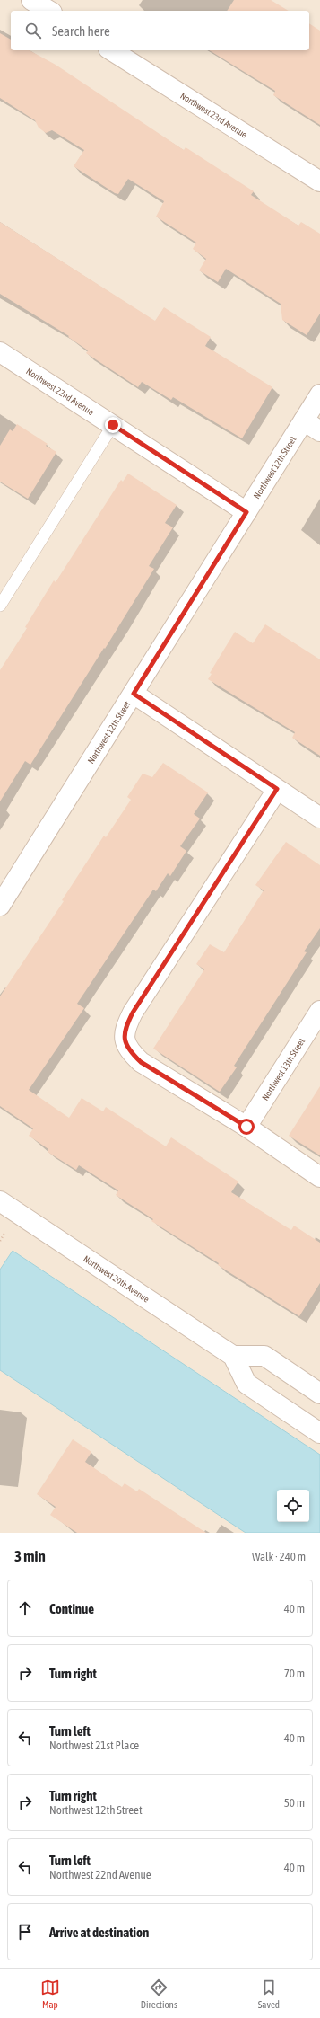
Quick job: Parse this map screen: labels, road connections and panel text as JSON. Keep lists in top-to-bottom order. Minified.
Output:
{"streets":{"street":["Northwest 23rd Avenue","Northwest 22nd Avenue","Northwest 12th Street","Northwest 13th Street","Northwest 20th Avenue"]},"crossings":[["Northwest 22nd Avenue","Northwest 12th Street"]],"page":{"search":"Search here","heading":["3 min","Walk · 240 m"],"list":[["Continue","40 m"],["Turn right","70 m"],["Turn left","Northwest 21st Place","40 m"],["Turn right","Northwest 12th Street","50 m"],["Turn left","Northwest 22nd Avenue","40 m"],"Arrive at destination"],"nav":["Map","Directions","Saved"]}}
